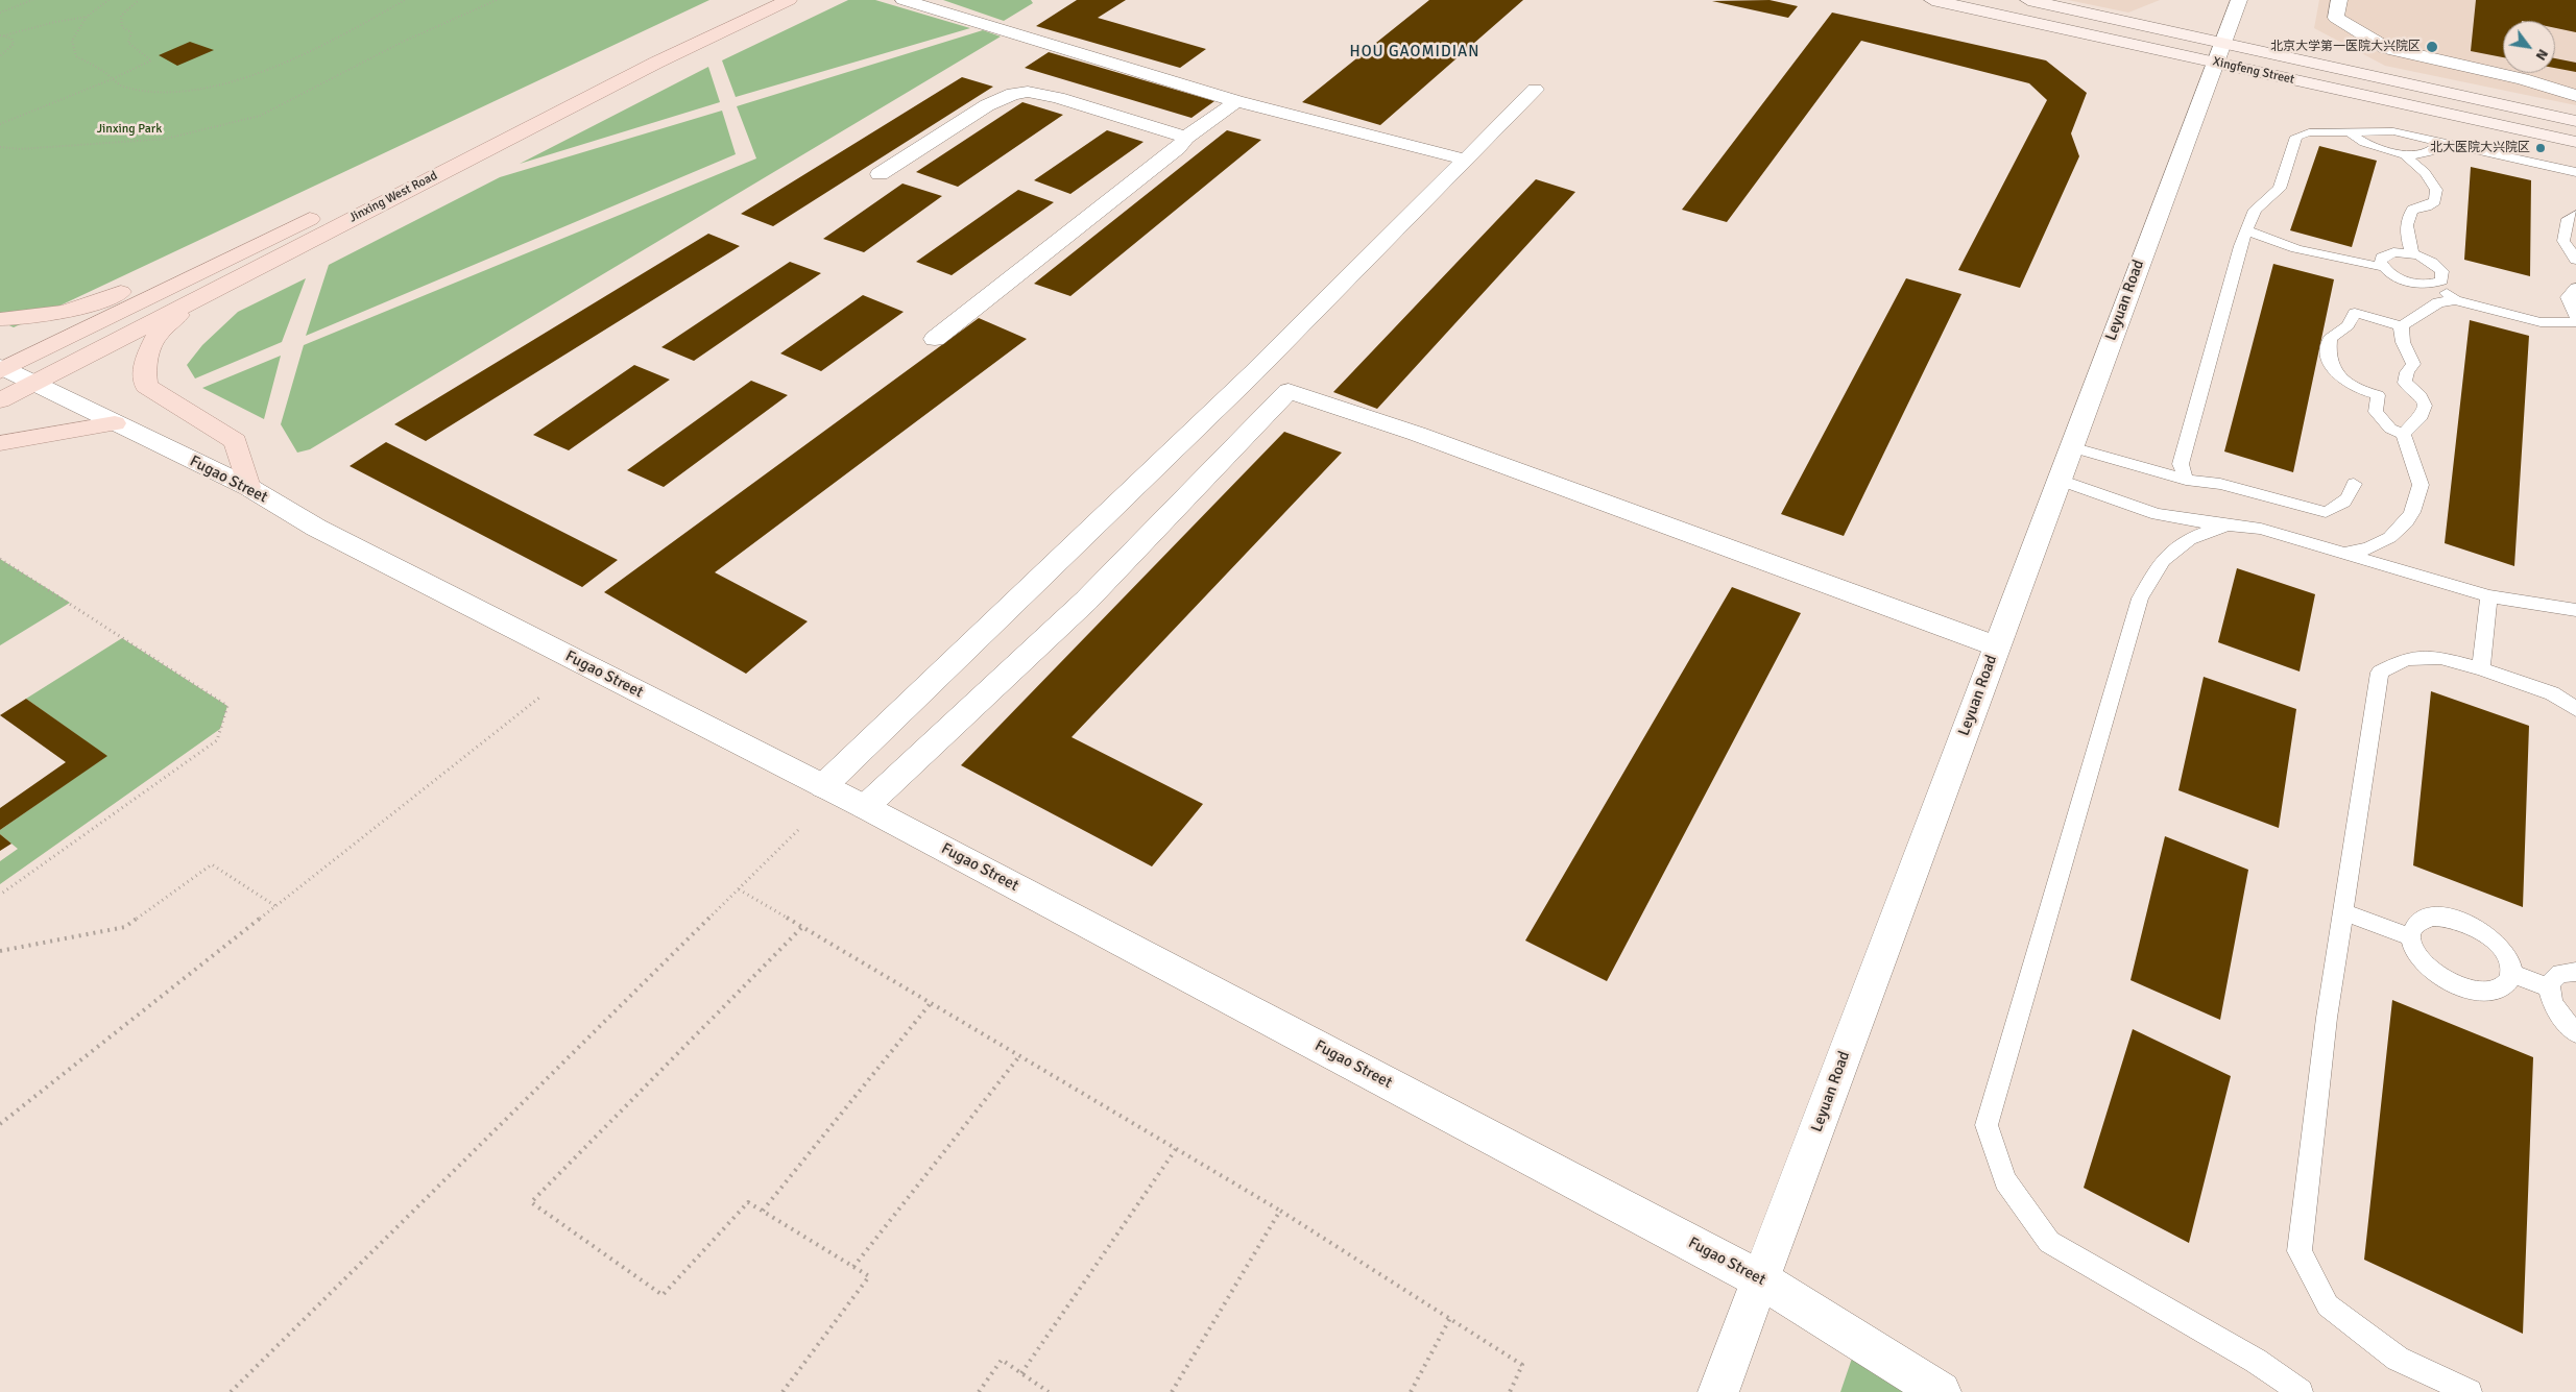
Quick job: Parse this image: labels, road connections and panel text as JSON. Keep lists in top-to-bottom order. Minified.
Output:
{"streets":{"main road":["Xingfeng Street","Jinxing West Road"],"street":["Leyuan Road","Fugao Street"]},"crossings":[["Xingfeng Street","Leyuan Road"],["Jinxing West Road","Fugao Street"],["Leyuan Road","Fugao Street"]],"districts":["HOU GAOMIDIAN"],"parks":["Jinxing Park"],"places":["北京大学第一医院大兴院区","北大医院大兴院区"],"north":"bottom right"}
